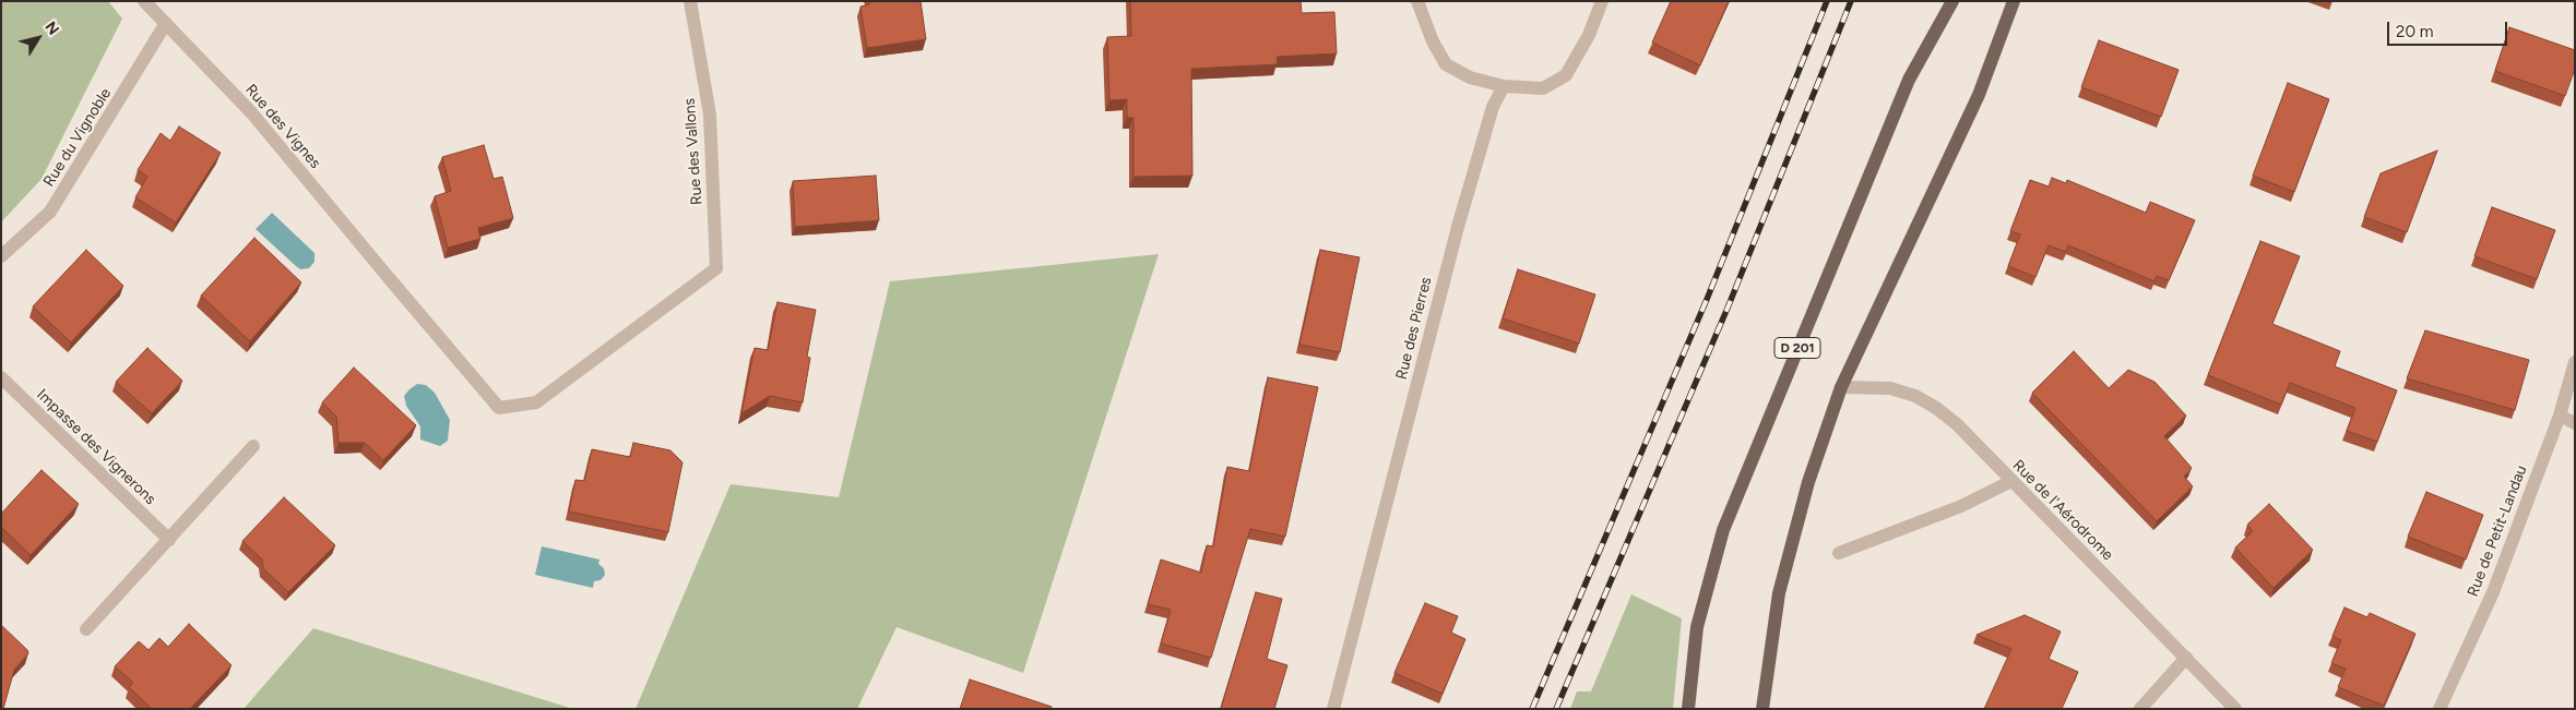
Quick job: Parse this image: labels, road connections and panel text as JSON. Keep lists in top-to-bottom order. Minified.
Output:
{"streets":{"main road":["D 201"],"street":["Rue des Vignes","Rue du Vignoble","Rue des Vallons","Rue des Pierres","Impasse des Vignerons","Rue de l'Aérodrome","Rue de Petit-Landau"]},"crossings":[["Rue des Vignes","Rue du Vignoble"],["Rue des Vignes","Rue des Vallons"]],"scale_bar":"20 m","north":"top right"}
